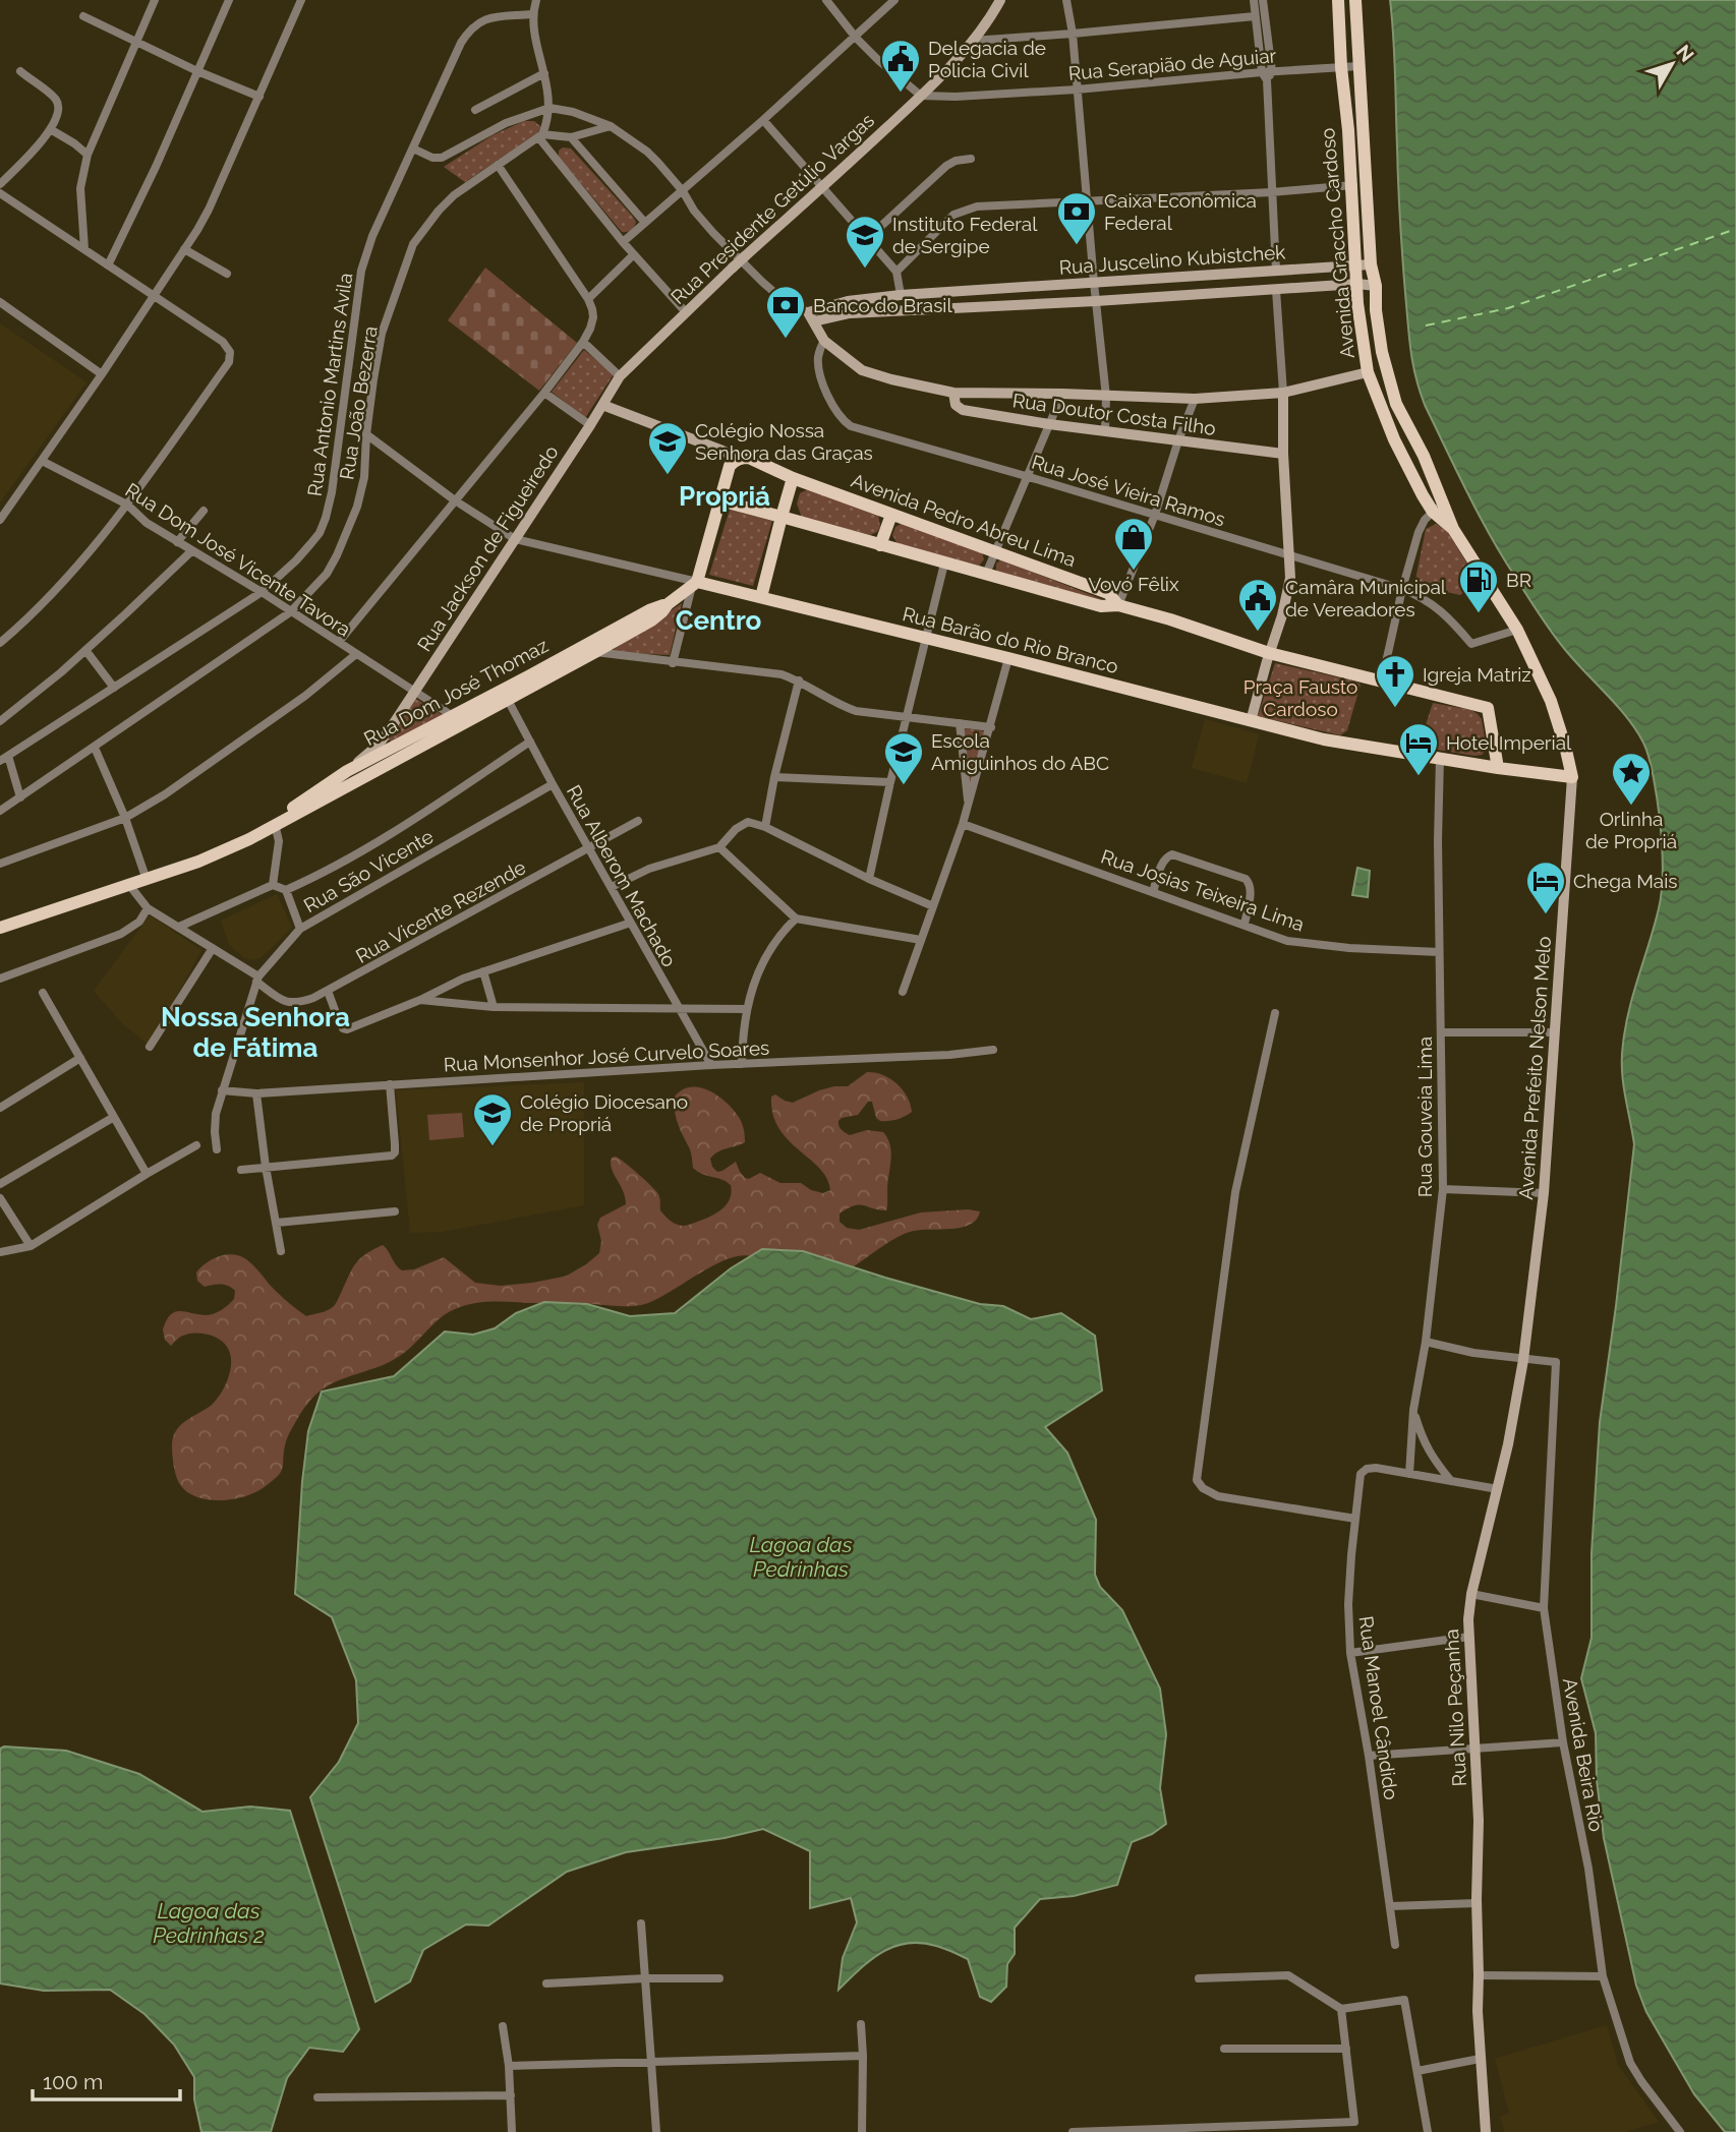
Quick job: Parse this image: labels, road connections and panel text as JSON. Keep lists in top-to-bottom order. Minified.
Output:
{"streets":{"main road":["Avenida Graccho Cardoso","Avenida Pedro Abreu Lima","Rua Barão do Rio Branco","Rua Dom José Thomaz"],"street":["Rua Serapião de Aguiar","Rua Presidente Getúlio Vargas","Rua Juscelino Kubistchek","Rua Antonio Martins Avila","Rua João Bezerra","Rua Doutor Costa Filho","Rua José Vieira Ramos","Rua Jackson de Figueiredo","Rua Dom José Vicente Tavora","Rua São Vicente","Rua Alberom Machado","Rua Josias Teixeira Lima","Rua Vicente Rezende","Rua Monsenhor José Curvelo Soares","Avenida Prefeito Nelson Melo","Rua Gouveia Lima","Rua Manoel Cândido","Rua Nilo Peçanha","Avenida Beira Rio"]},"crossings":[["Rua Serapião de Aguiar","Rua Presidente Getúlio Vargas"],["Rua Serapião de Aguiar","Avenida Graccho Cardoso"],["Rua Presidente Getúlio Vargas","Rua Jackson de Figueiredo"],["Avenida Graccho Cardoso","Rua Juscelino Kubistchek"],["Rua Antonio Martins Avila","Rua Dom José Vicente Tavora"],["Rua João Bezerra","Rua Dom José Vicente Tavora"],["Rua Jackson de Figueiredo","Rua Dom José Vicente Tavora"],["Rua Jackson de Figueiredo","Rua Dom José Thomaz"],["Rua Dom José Vicente Tavora","Rua Dom José Thomaz"],["Rua Dom José Thomaz","Rua Alberom Machado"],["Rua São Vicente","Rua Alberom Machado"],["Rua São Vicente","Rua Vicente Rezende"],["Rua São Vicente","Rua Monsenhor José Curvelo Soares"],["Rua Alberom Machado","Rua Vicente Rezende"],["Rua Alberom Machado","Rua Monsenhor José Curvelo Soares"],["Rua Josias Teixeira Lima","Rua Gouveia Lima"],["Avenida Prefeito Nelson Melo","Rua Nilo Peçanha"],["Avenida Prefeito Nelson Melo","Avenida Beira Rio"],["Rua Gouveia Lima","Rua Manoel Cândido"],["Rua Nilo Peçanha","Avenida Beira Rio"]],"districts":["Propriá","Centro","Nossa Senhora de Fátima"],"water":["Lagoa das Pedrinhas","Lagoa das Pedrinhas 2"],"parks":["Praça Fausto Cardoso"],"places":{"public building":["Delegacia de Policia Civil","Camâra Municipal de Vereadores"],"bank":["Caixa Econômica Federal","Banco do Brasil"],"school or university":["Instituto Federal de Sergipe","Colégio Nossa Senhora das Graças","Escola Amiguinhos do ABC","Colégio Diocesano de Propriá"],"shop":["Vovó Fêlix"],"fuel station":["BR"],"church":["Igreja Matriz"],"hotel":["Hotel Imperial","Chega Mais"],"place":["Orlinha de Propriá"]},"scale_bar":"100 m","north":"top right"}
